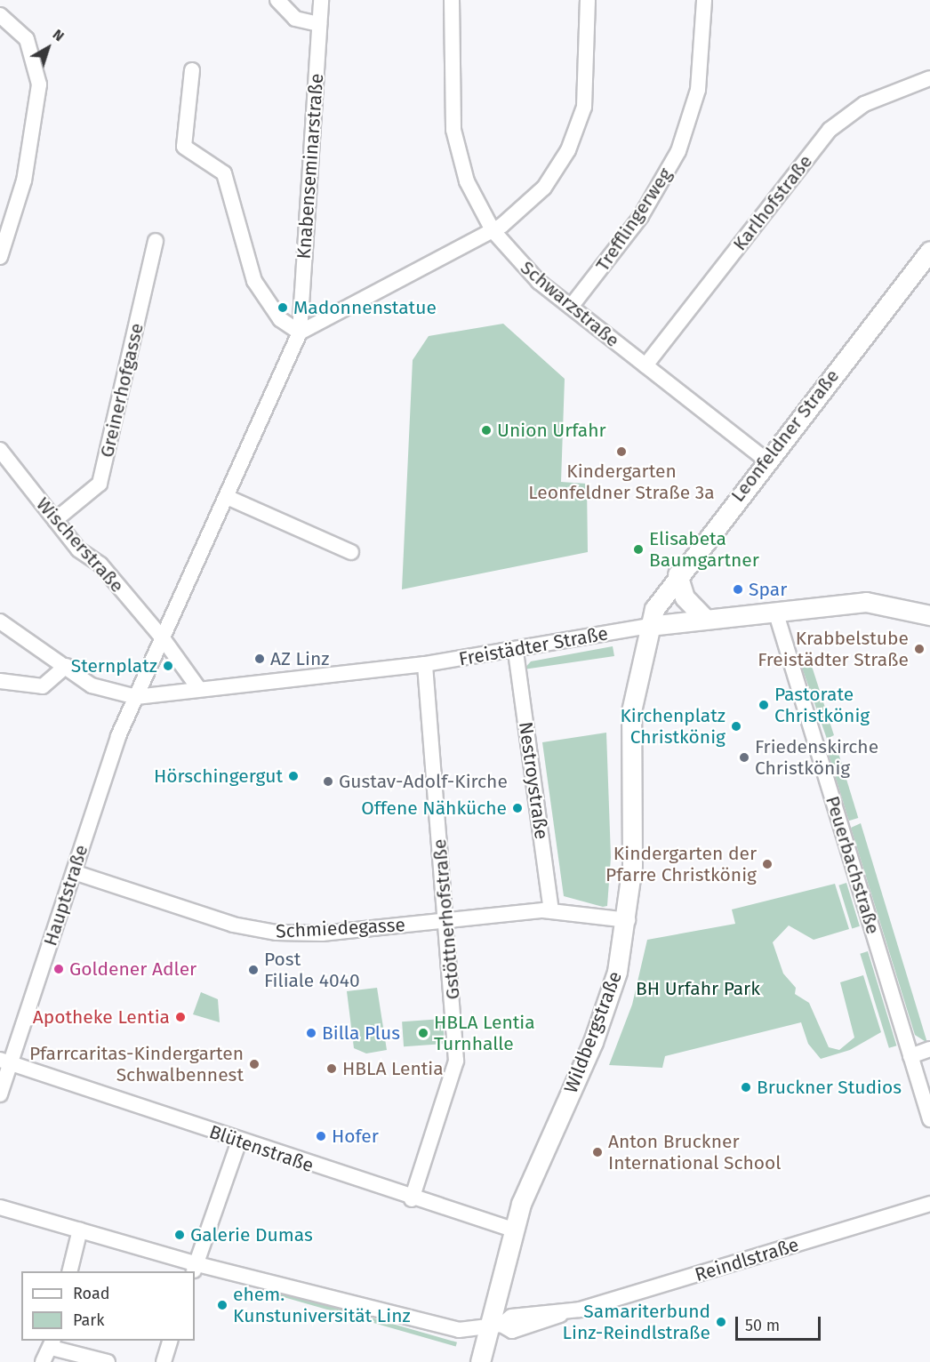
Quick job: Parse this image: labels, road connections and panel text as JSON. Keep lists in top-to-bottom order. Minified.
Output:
{"streets":{"main road":["Leonfeldner Straße","Freistädter Straße","Wildbergstraße"],"street":["Knabenseminarstraße","Karlhofstraße","Trefflingerweg","Schwarzstraße","Greinerhofgasse","Wischerstraße","Nestroystraße","Peuerbachstraße","Hauptstraße","Gstöttnerhofstraße","Schmiedegasse","Blütenstraße","Reindlstraße"]},"crossings":[["Knabenseminarstraße","Wischerstraße"],["Knabenseminarstraße","Freistädter Straße"],["Knabenseminarstraße","Hauptstraße"],["Karlhofstraße","Schwarzstraße"],["Trefflingerweg","Schwarzstraße"],["Schwarzstraße","Leonfeldner Straße"],["Greinerhofgasse","Wischerstraße"],["Leonfeldner Straße","Freistädter Straße"],["Leonfeldner Straße","Wildbergstraße"],["Freistädter Straße","Nestroystraße"],["Freistädter Straße","Peuerbachstraße"],["Freistädter Straße","Hauptstraße"],["Freistädter Straße","Gstöttnerhofstraße"],["Freistädter Straße","Wildbergstraße"],["Nestroystraße","Schmiedegasse"],["Hauptstraße","Schmiedegasse"],["Hauptstraße","Blütenstraße"],["Gstöttnerhofstraße","Schmiedegasse"],["Gstöttnerhofstraße","Blütenstraße"],["Schmiedegasse","Wildbergstraße"],["Wildbergstraße","Blütenstraße"],["Wildbergstraße","Reindlstraße"]],"parks":["BH Urfahr Park"],"places":["Madonnenstatue","Union Urfahr","Kindergarten Leonfeldner Straße 3a","Elisabeta Baumgartner","Spar","Krabbelstube Freistädter Straße","AZ Linz","Sternplatz","Pastorate Christkönig","Kirchenplatz Christkönig","Friedenskirche Christkönig","Hörschingergut","Gustav-Adolf-Kirche","Offene Nähküche","Kindergarten der Pfarre Christkönig","Goldener Adler","Post Filiale 4040","Apotheke Lentia","Billa Plus","HBLA Lentia Turnhalle","Pfarrcaritas-Kindergarten Schwalbennest","HBLA Lentia","Bruckner Studios","Hofer","Anton Bruckner International School","Galerie Dumas","ehem. Kunstuniversität Linz","Samariterbund Linz-Reindlstraße"],"legend":["Road","Park"],"scale_bar":"50 m","north":"top right"}
